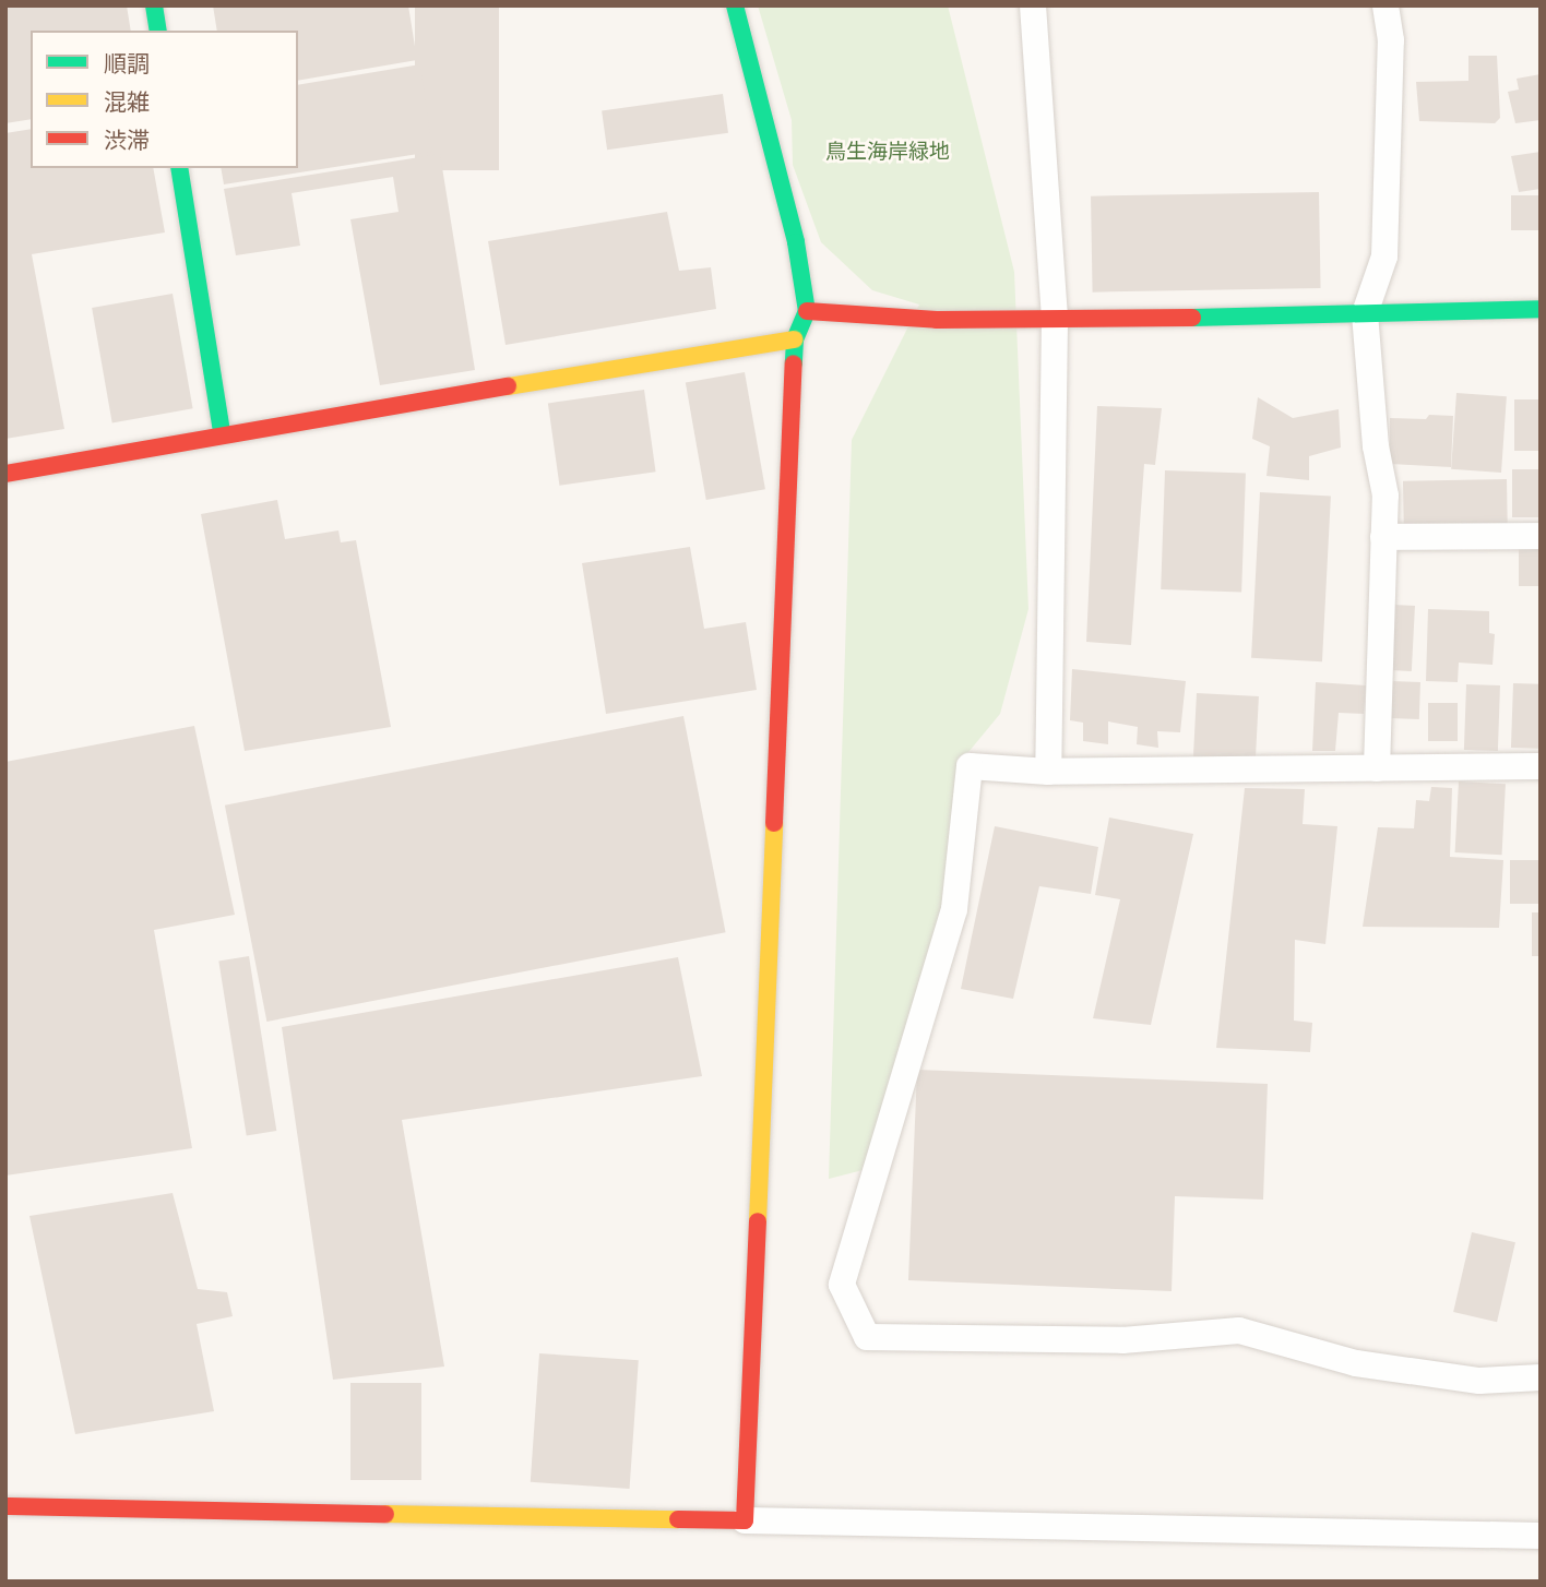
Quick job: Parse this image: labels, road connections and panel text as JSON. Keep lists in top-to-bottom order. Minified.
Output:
{"parks":["鳥生海岸緑地"],"legend":["順調","混雑","渋滞"]}
